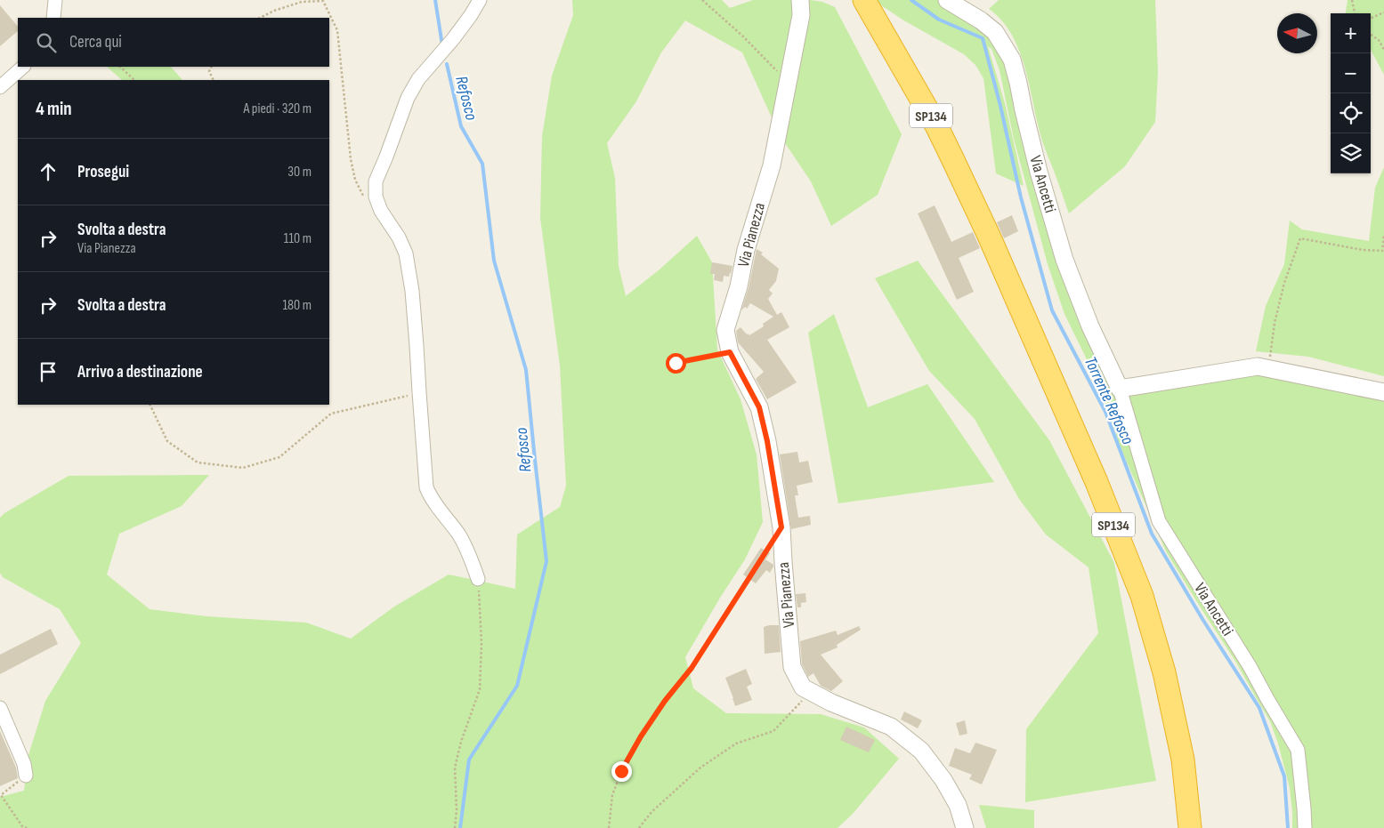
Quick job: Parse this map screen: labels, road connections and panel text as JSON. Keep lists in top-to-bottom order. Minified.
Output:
{"streets":{"highway":["SP134"],"street":["Via Ancetti","Via Pianezza"]},"water":["Refosco","Torrente Refosco"],"north":"left","page":{"map_buttons":["+","−"],"search":"Cerca qui","heading":["4 min","A piedi · 320 m"],"list":[["Prosegui","30 m"],["Svolta a destra","Via Pianezza","110 m"],["Svolta a destra","180 m"],"Arrivo a destinazione"]}}
